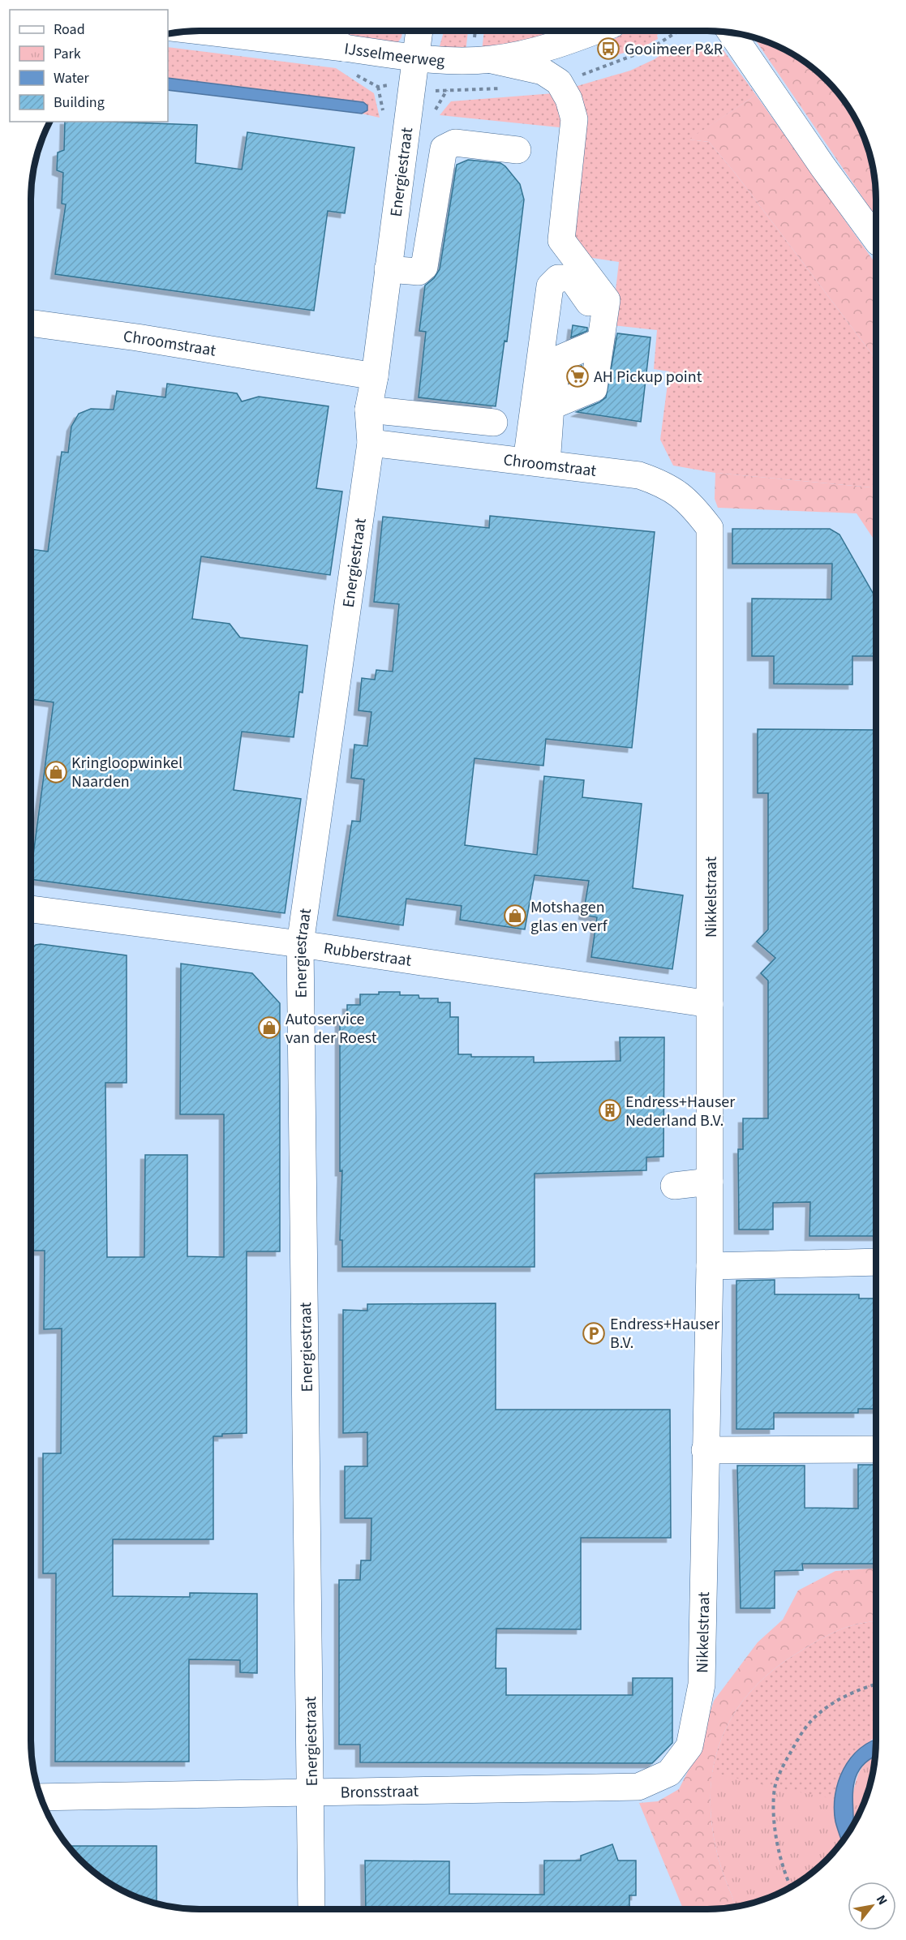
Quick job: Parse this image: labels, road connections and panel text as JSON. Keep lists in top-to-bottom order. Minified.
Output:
{"streets":{"main road":["IJsselmeerweg","Energiestraat","Chroomstraat","Nikkelstraat","Rubberstraat","Bronsstraat"]},"crossings":[["IJsselmeerweg","Energiestraat"],["Energiestraat","Chroomstraat"],["Energiestraat","Rubberstraat"],["Energiestraat","Bronsstraat"],["Chroomstraat","Nikkelstraat"],["Nikkelstraat","Rubberstraat"],["Nikkelstraat","Bronsstraat"]],"places":{"bus stop":["Gooimeer P&R"],"supermarket":["AH Pickup point"],"shop":["Kringloopwinkel Naarden","Motshagen glas en verf","Autoservice van der Roest"],"building":["Endress+Hauser Nederland B.V."],"parking":["Endress+Hauser B.V."]},"legend":["Road","Park","Water","Building"],"north":"top right"}
